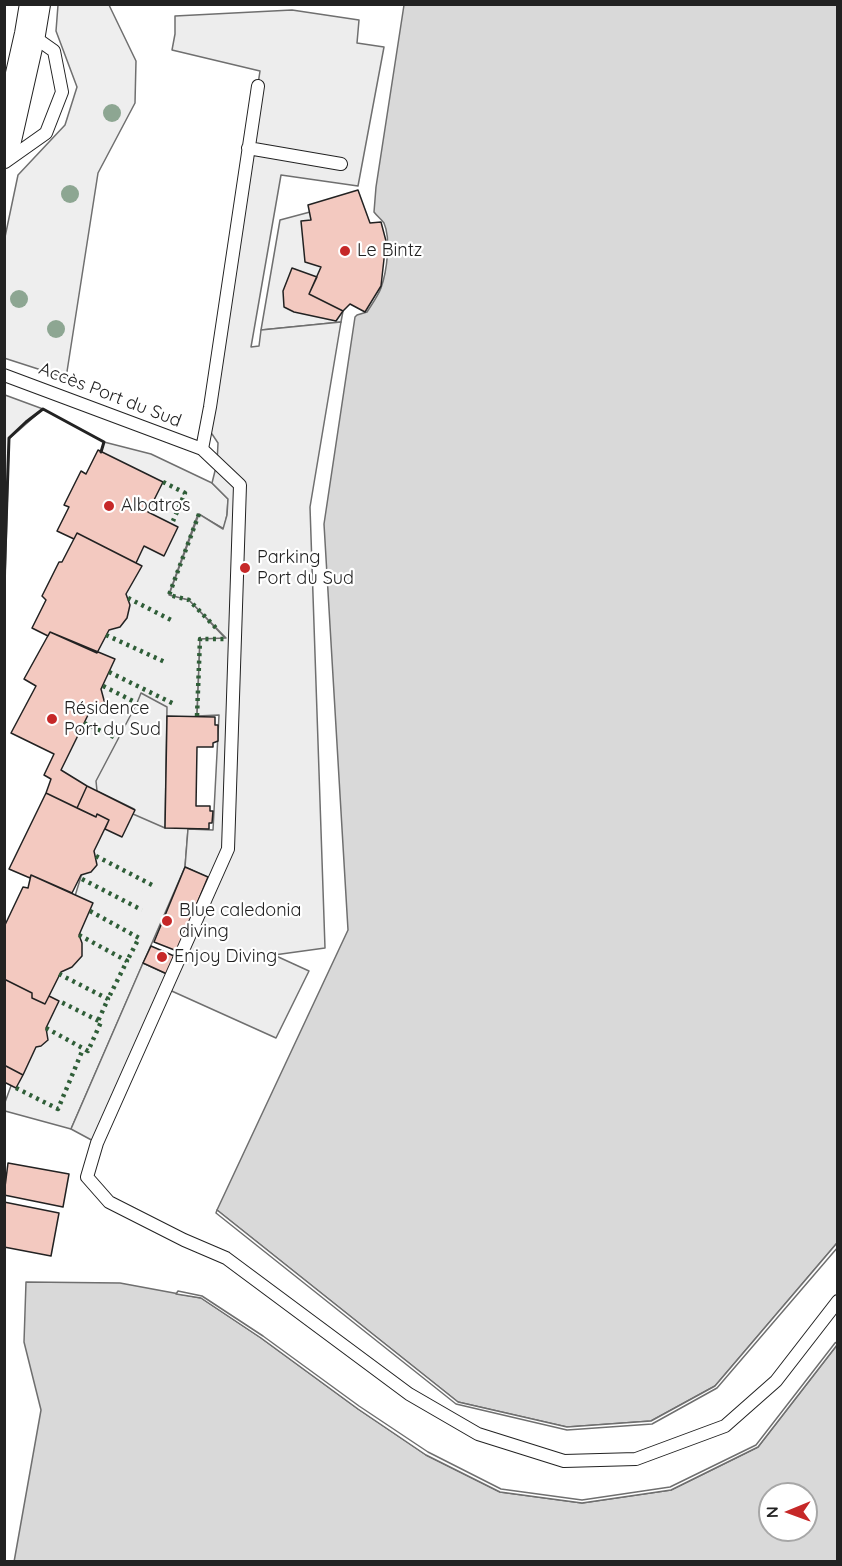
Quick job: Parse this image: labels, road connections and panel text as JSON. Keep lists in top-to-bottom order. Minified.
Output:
{"streets":{"lane":["Accès Port du Sud"]},"places":["Le Bintz","Albatros","Parking Port du Sud","Résidence Port du Sud","Blue caledonia diving","Enjoy Diving"],"north":"left"}
